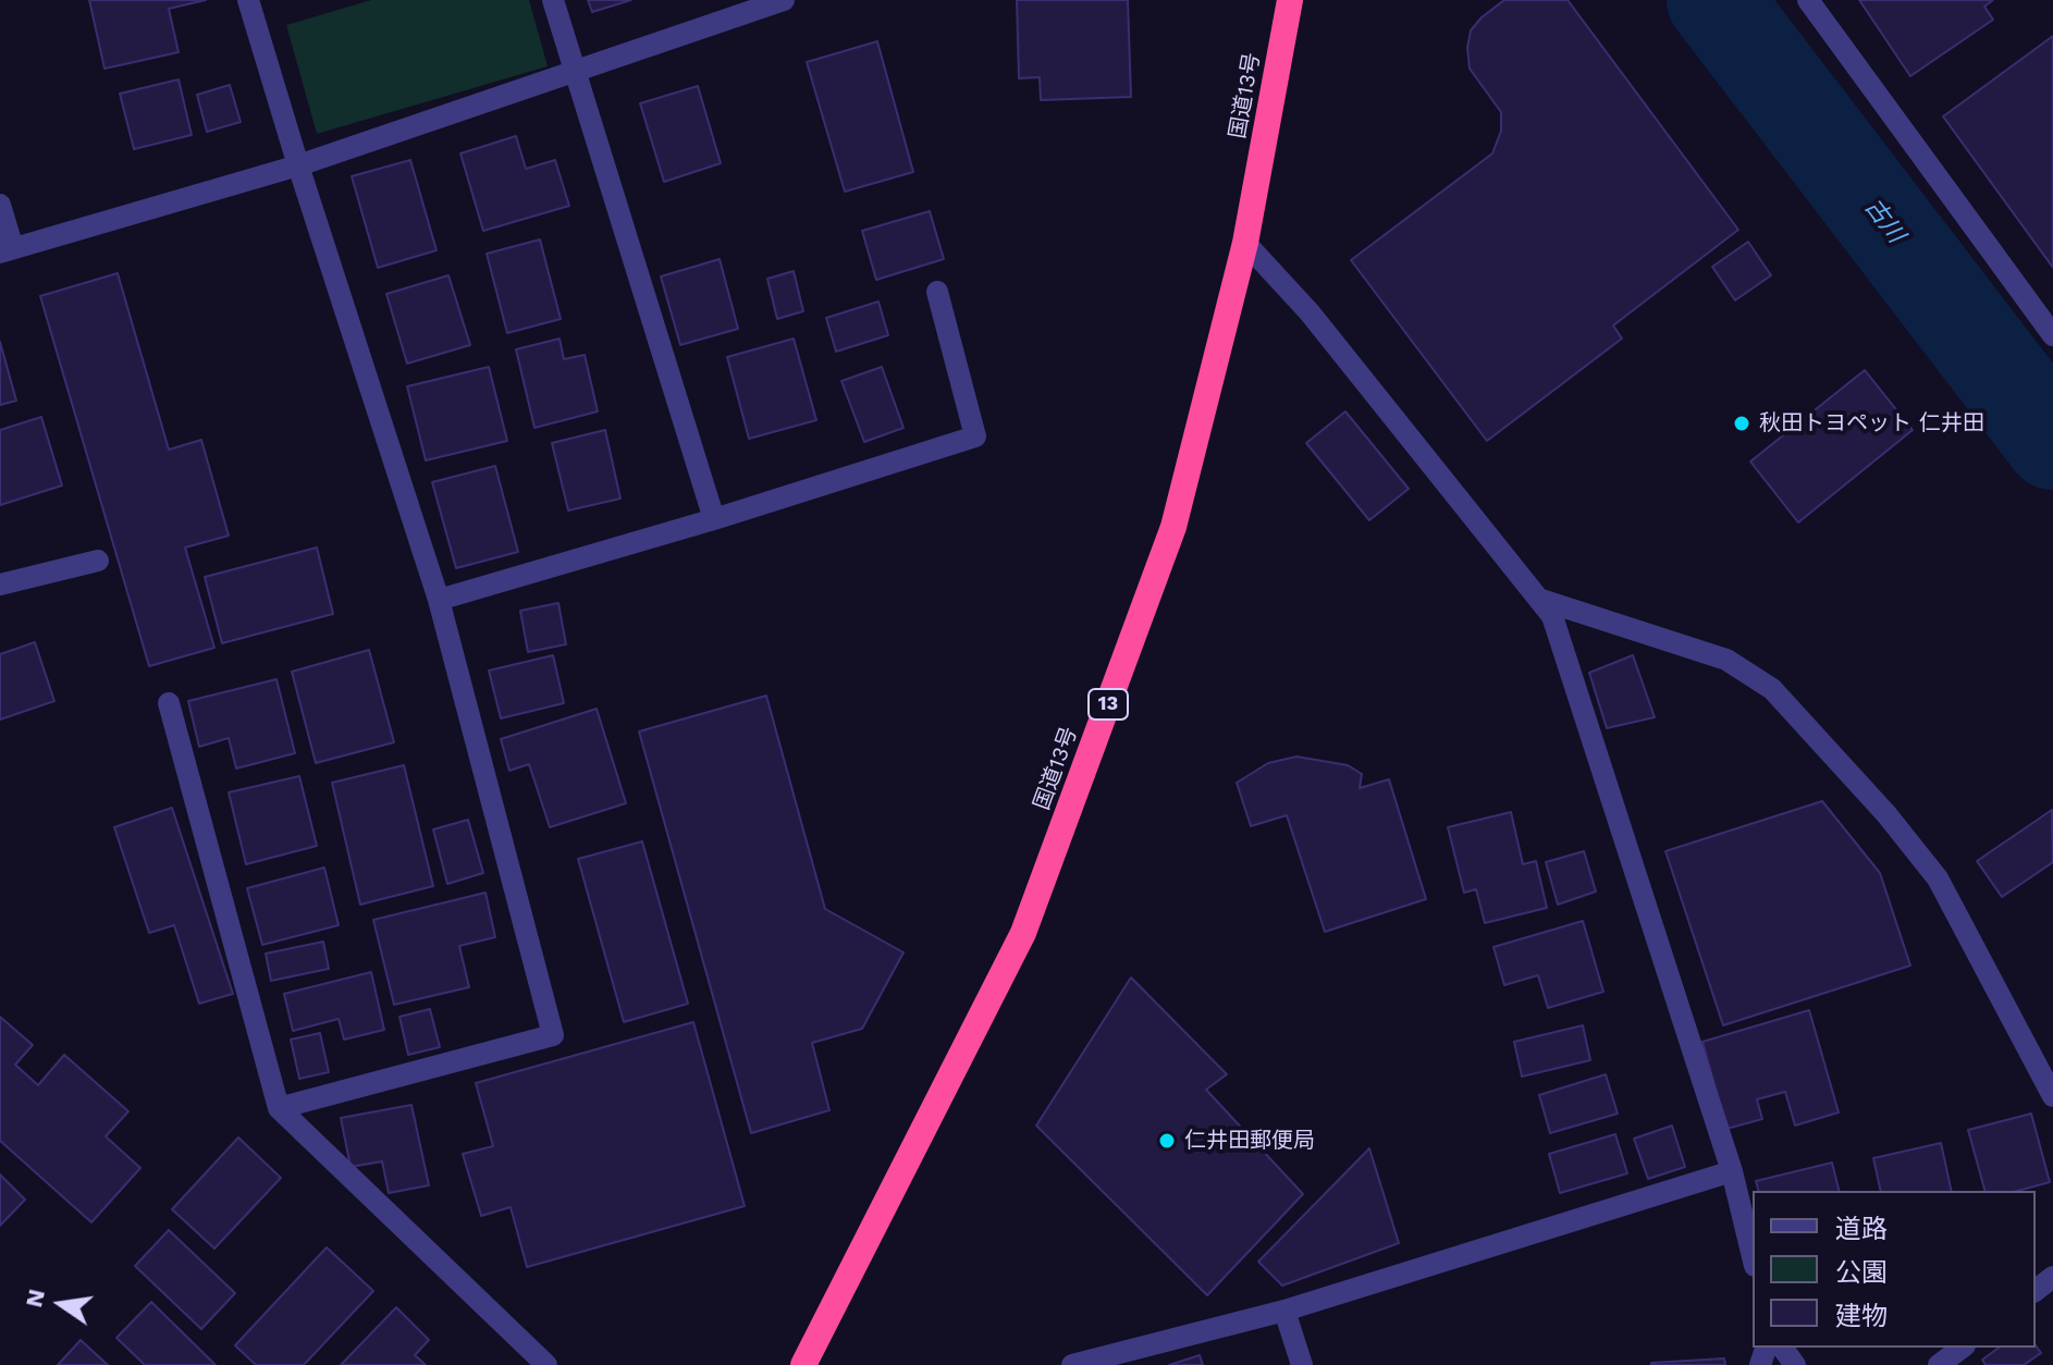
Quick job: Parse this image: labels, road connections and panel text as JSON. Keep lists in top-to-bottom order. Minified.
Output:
{"streets":{"highway":["国道13号","13"]},"water":["古川"],"places":["秋田トヨペット 仁井田","仁井田郵便局"],"legend":["道路","公園","建物"],"north":"left"}
